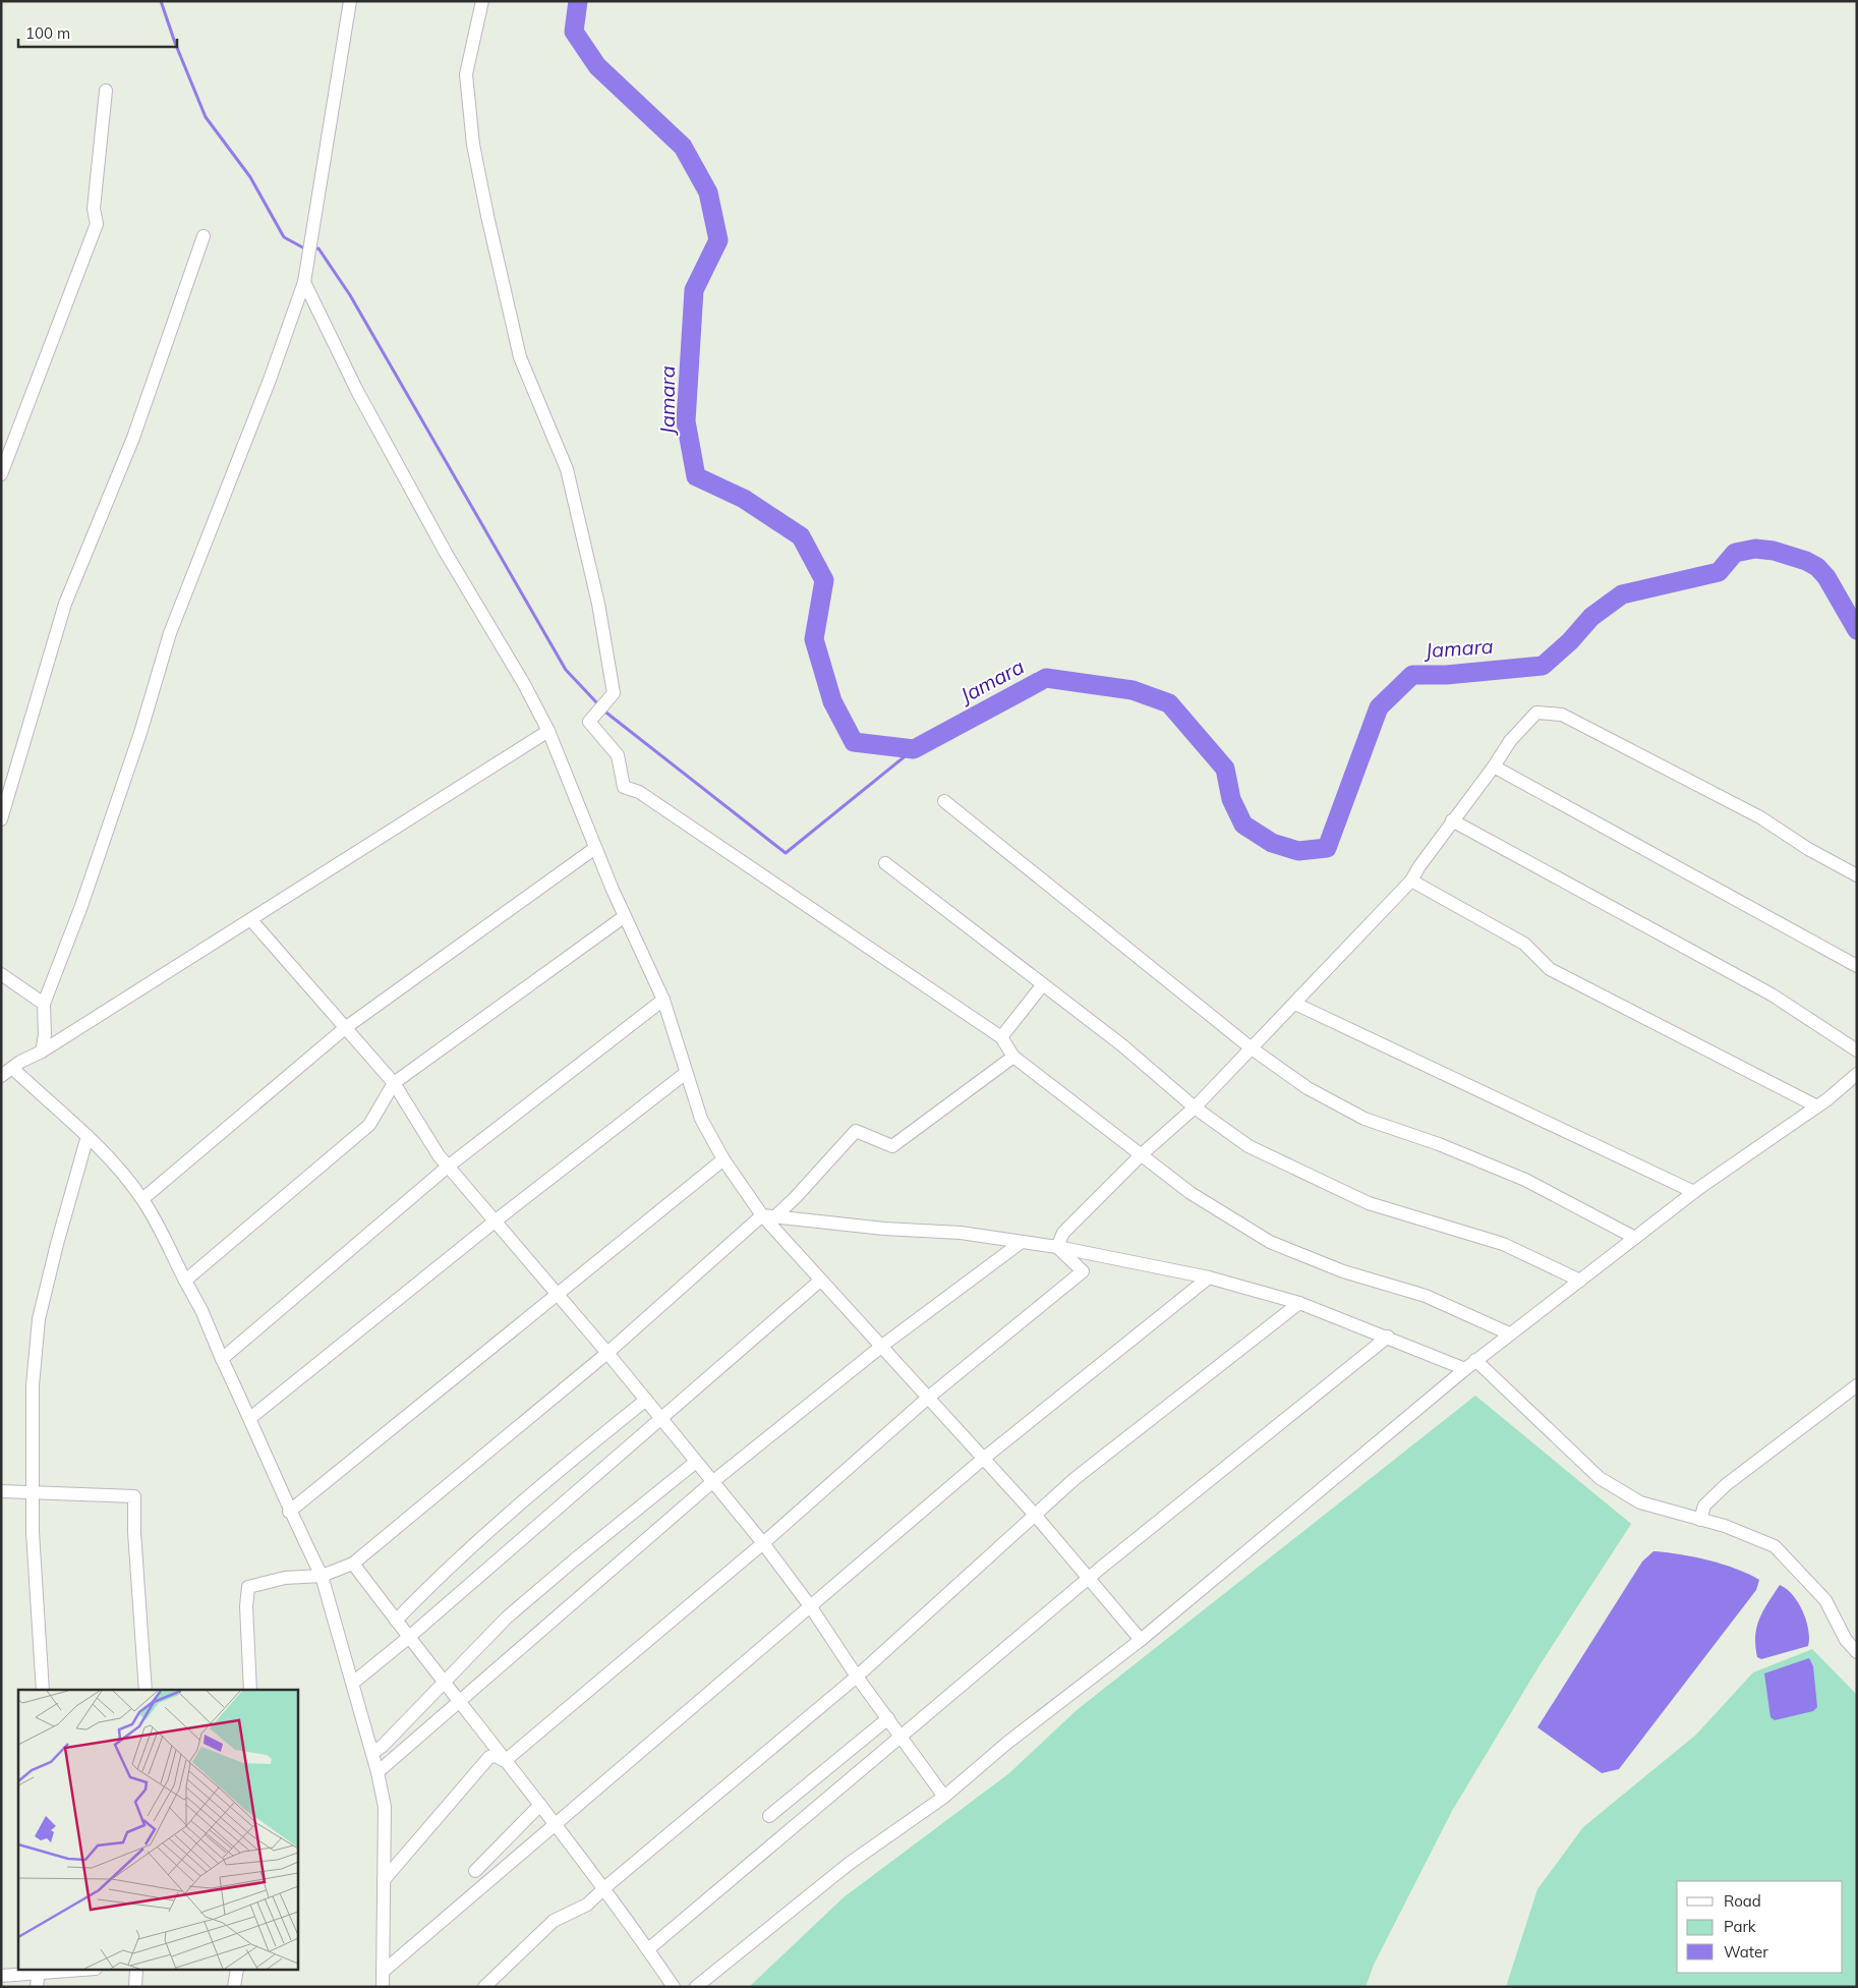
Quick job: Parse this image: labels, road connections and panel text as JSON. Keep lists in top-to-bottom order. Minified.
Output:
{"water":["Jamara"],"legend":["Road","Park","Water"],"scale_bar":"100 m"}
